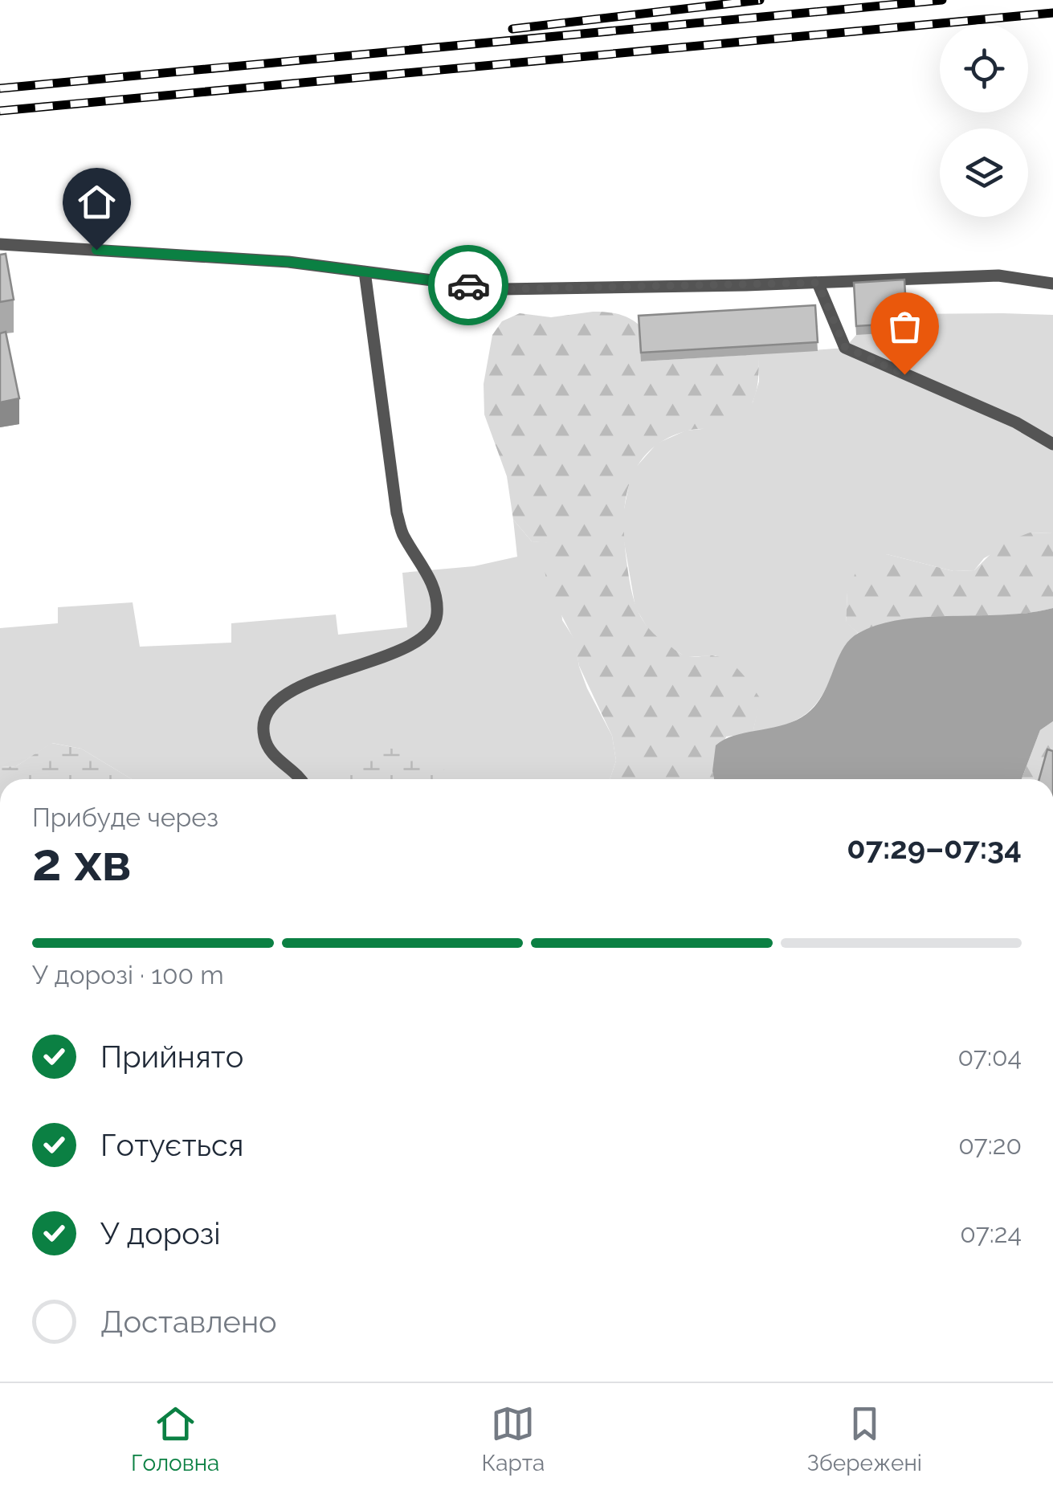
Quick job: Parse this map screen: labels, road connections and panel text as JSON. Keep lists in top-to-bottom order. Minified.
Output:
{"page":{"heading":["2 хв","Прибуде через","07:29–07:34"],"bar":"У дорозі · 100 m","list":[["Прийнято","07:04"],["Готується","07:20"],["У дорозі","07:24"],"Доставлено"],"tabs":["Головна","Карта","Збережені"]}}
